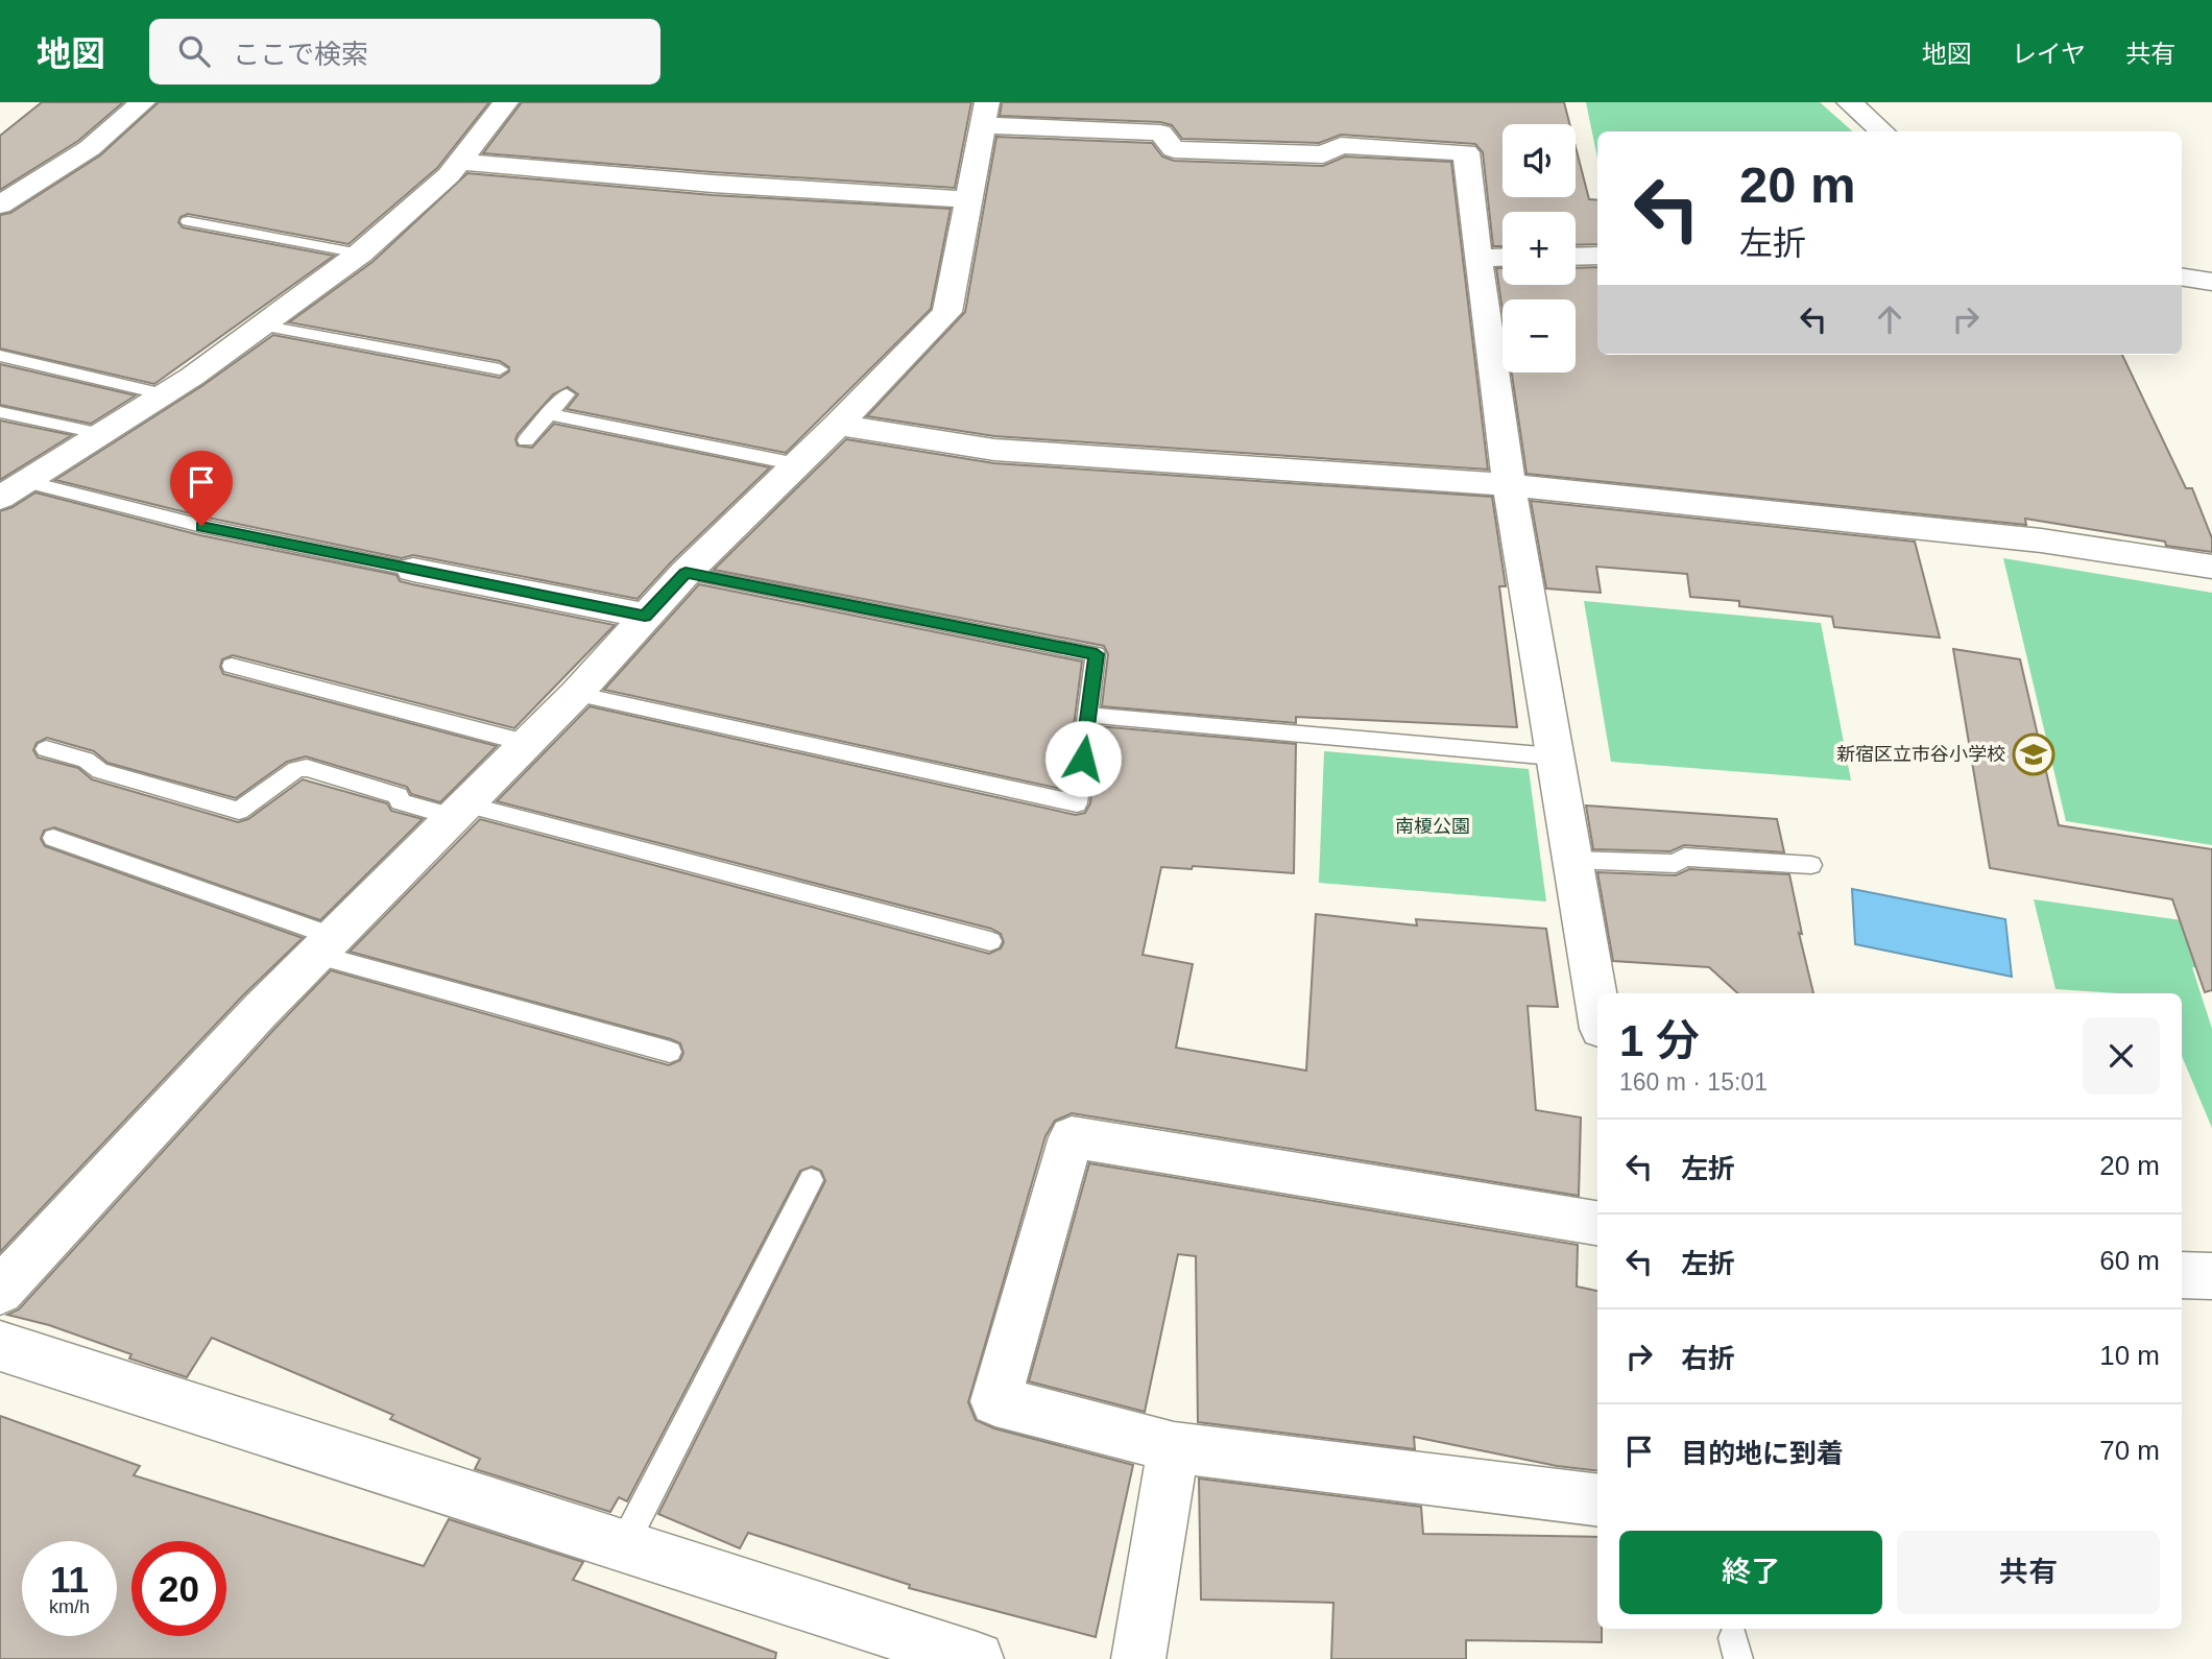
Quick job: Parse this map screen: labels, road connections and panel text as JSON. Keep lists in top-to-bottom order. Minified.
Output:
{"parks":["南榎公園"],"places":{"school or university":["新宿区立市谷小学校"]},"page":{"header":"地図","search":"ここで検索","nav":["地図","レイヤ","共有"],"map_buttons":["+","−"],"turn":["20 m","左折"],"heading":["1 分","160 m · 15:01"],"list":[{"name":"左折","value":"20 m"},{"name":"左折","value":"60 m"},{"name":"右折","value":"10 m"},{"name":"目的地に到着","value":"70 m"}],"buttons":["終了","共有"],"speed":"11 km/h","limit":"20"}}
